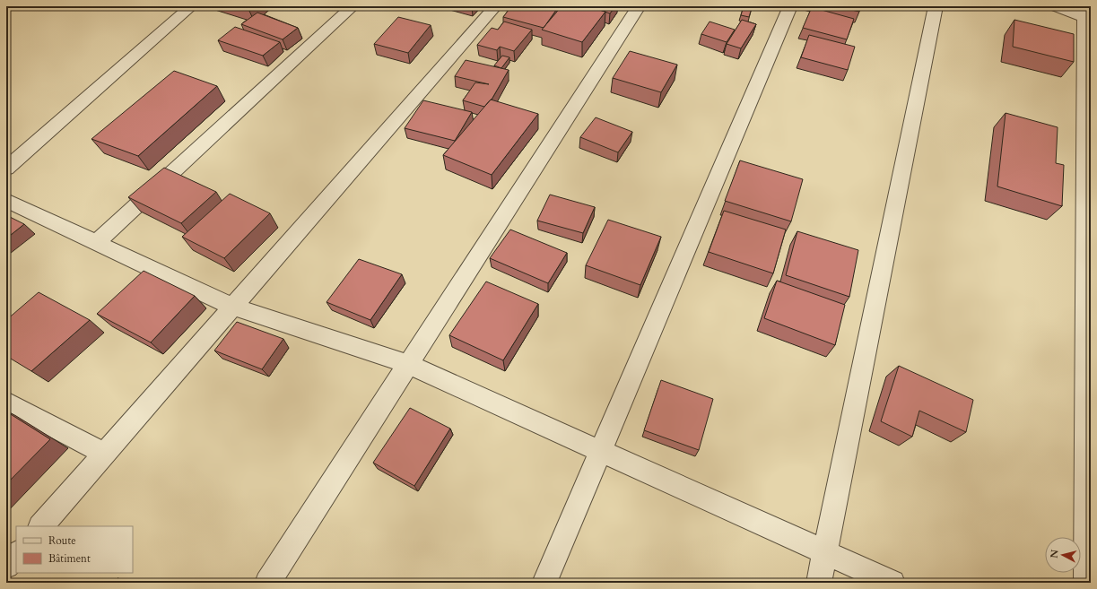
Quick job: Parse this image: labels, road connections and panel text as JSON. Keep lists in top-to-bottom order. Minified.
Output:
{"legend":["Route","Bâtiment"],"north":"left"}
